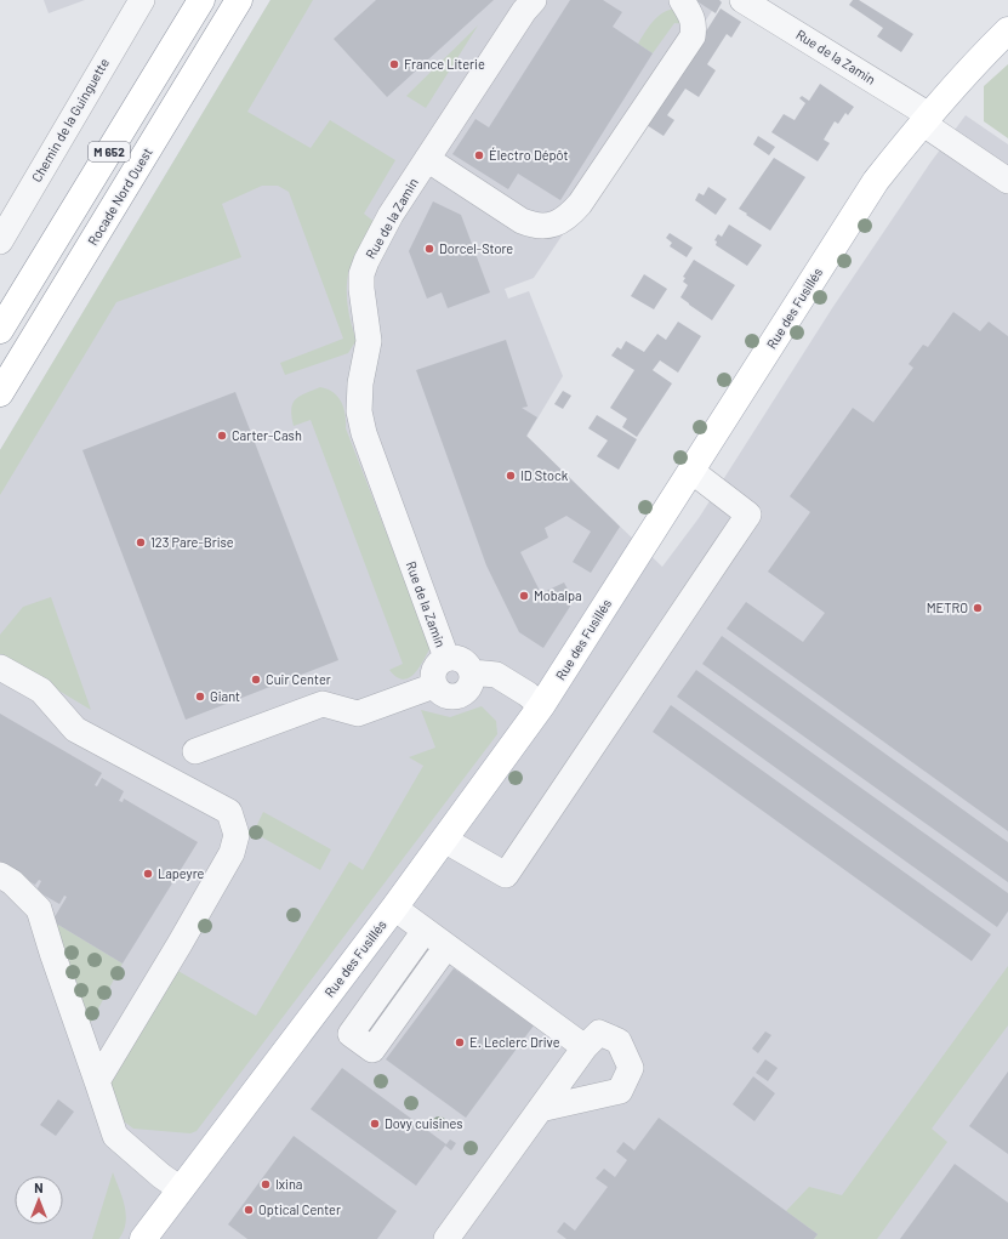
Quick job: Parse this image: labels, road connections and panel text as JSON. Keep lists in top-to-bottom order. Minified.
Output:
{"streets":{"main road":["M 652","Rocade Nord Ouest","Rue des Fusillés"],"street":["Rue de la Zamin","Chemin de la Guinguette"]},"crossings":[["Rue de la Zamin","Rue des Fusillés"]],"places":["France Literie","Électro Dépôt","Dorcel-Store","Carter-Cash","ID Stock","123 Pare-Brise","Mobalpa","METRO","Cuir Center","Giant","Lapeyre","E. Leclerc Drive","Dovy cuisines","Ixina","Optical Center"],"north":"top"}
